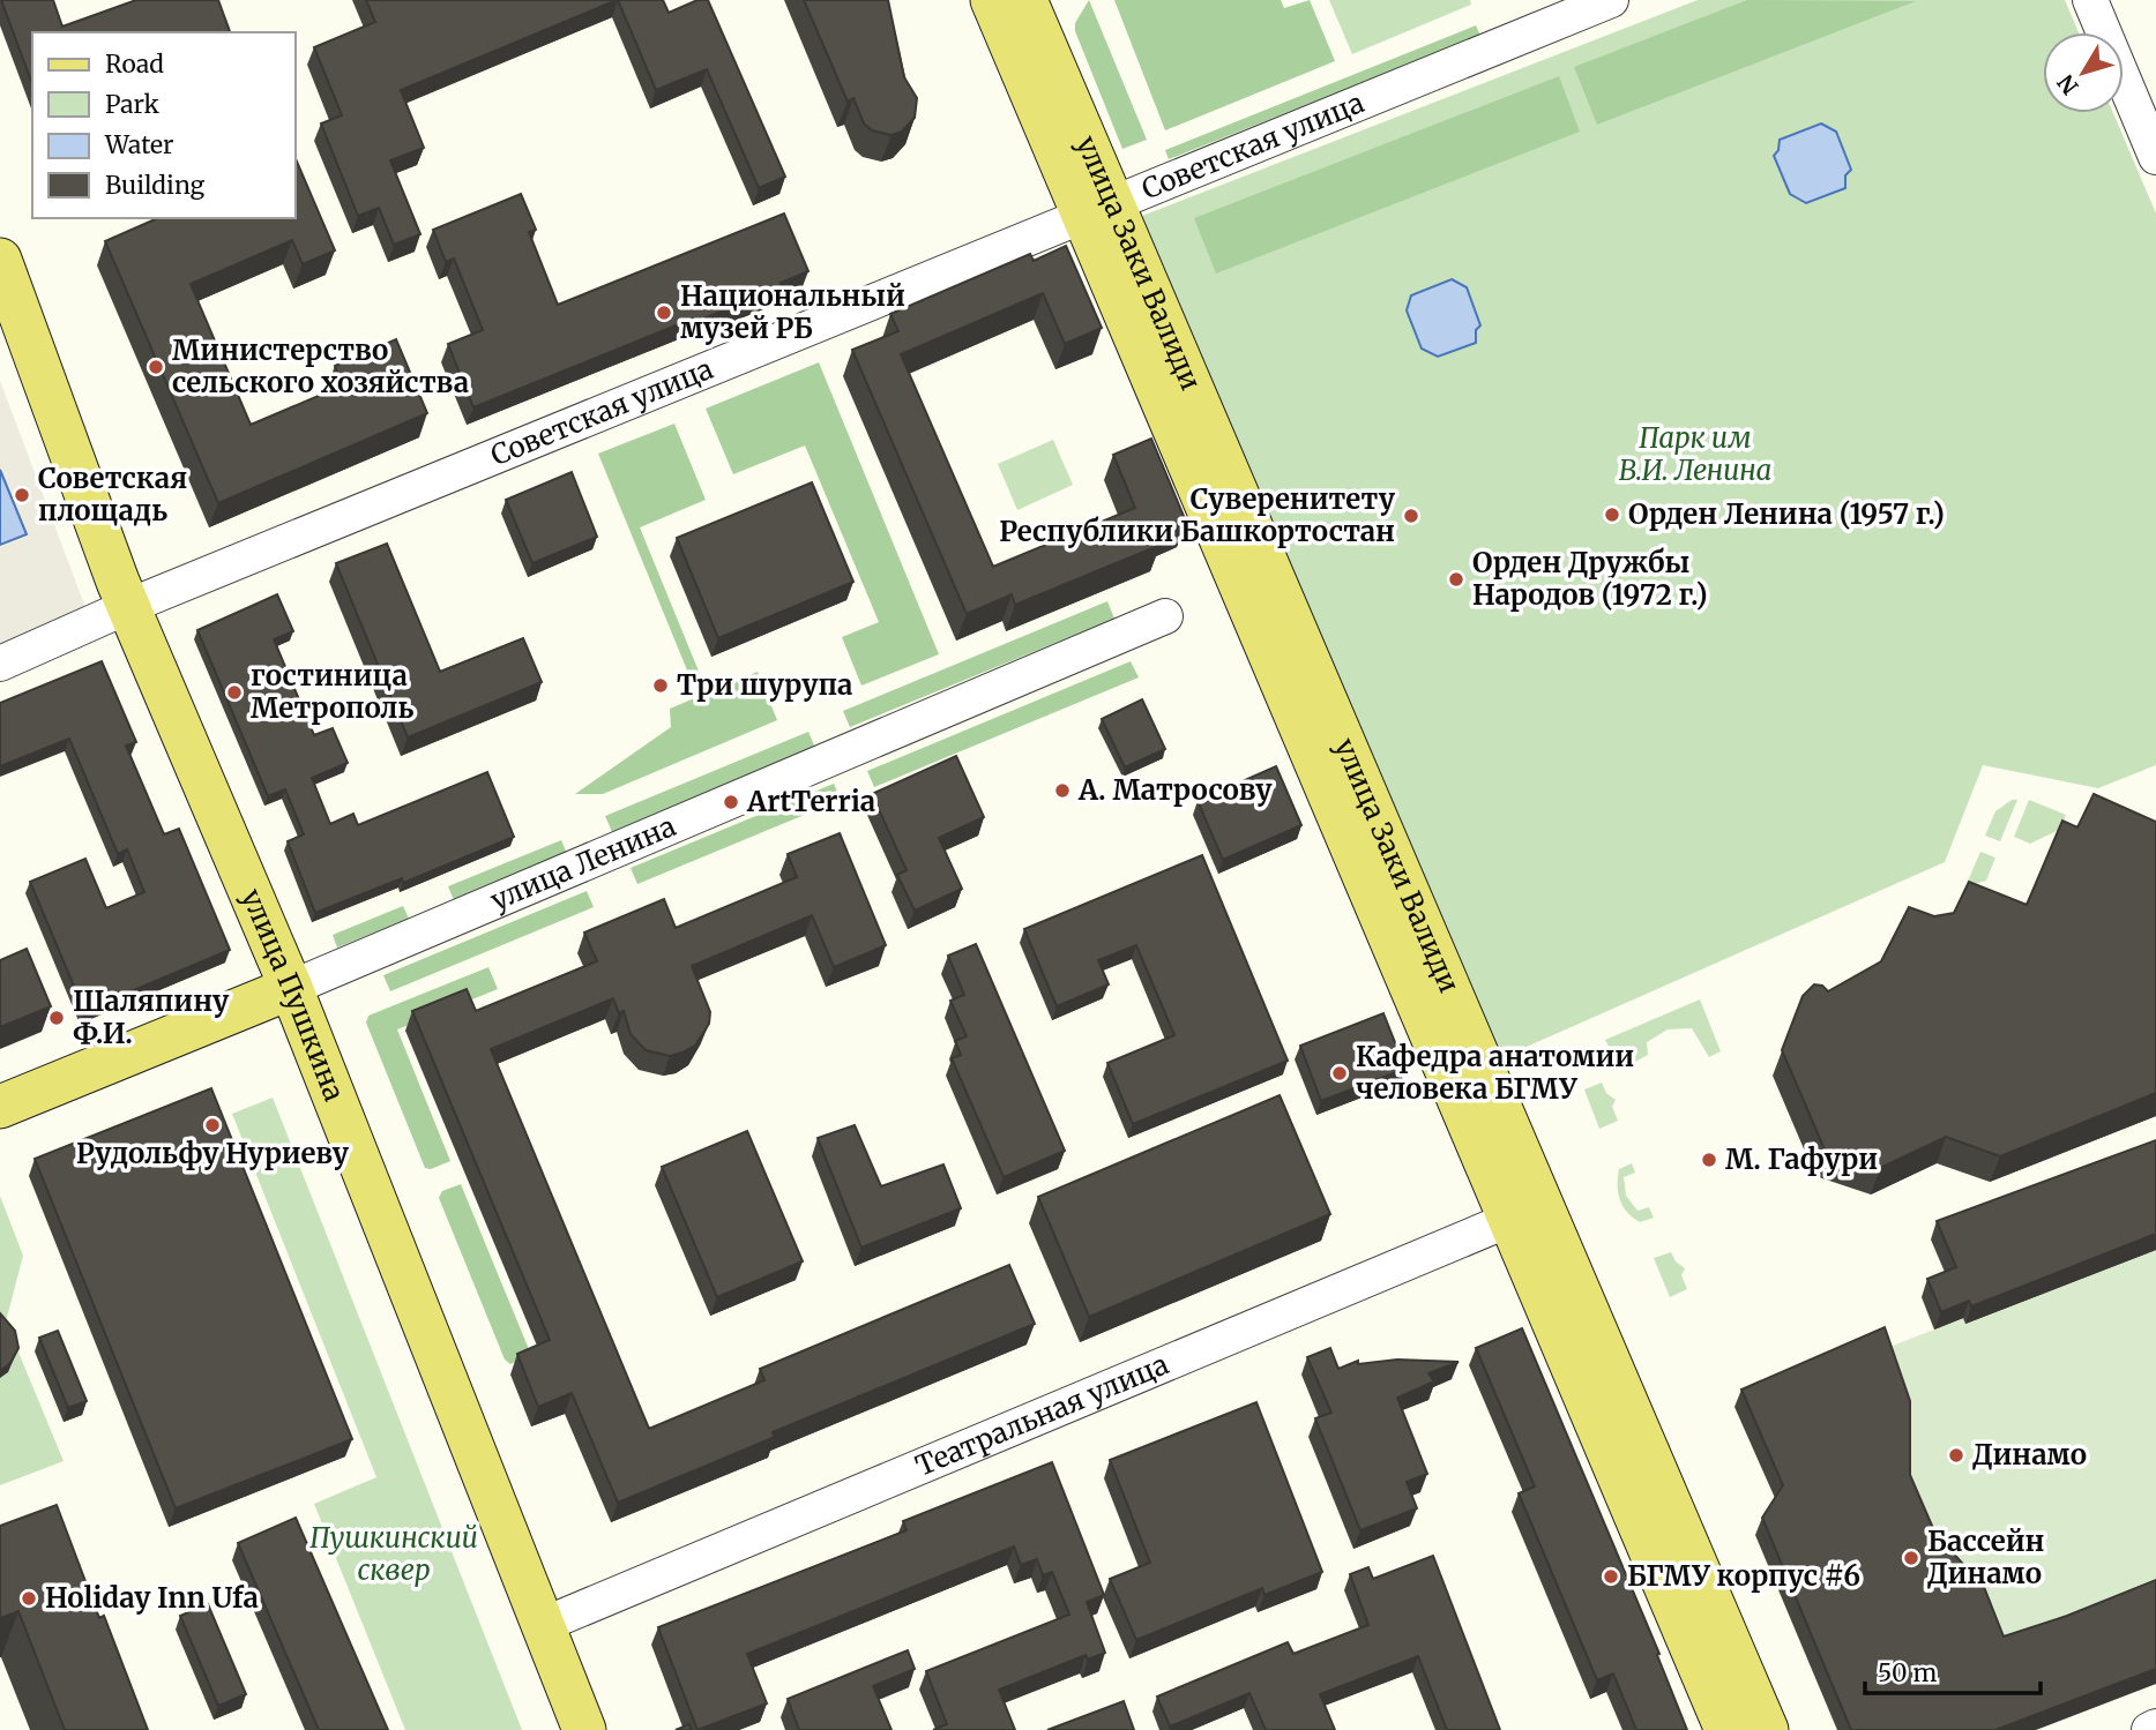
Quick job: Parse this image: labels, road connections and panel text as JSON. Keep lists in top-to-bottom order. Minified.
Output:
{"streets":{"main road":["улица Заки Валиди","улица Ленина","улица Пушкина"],"street":["Советская улица","Театральная улица"]},"crossings":[["Советская улица","улица Заки Валиди"],["Советская улица","улица Пушкина"],["улица Заки Валиди","Театральная улица"],["улица Ленина","улица Пушкина"],["улица Пушкина","Театральная улица"]],"parks":["Парк им В.И. Ленина","Пушкинский сквер"],"places":["Национальный музей РБ","Министерство сельского хозяйства","Советская площадь","Орден Ленина (1957 г.)","Суверенитету Республики Башкортостан","Орден Дружбы Народов (1972 г.)","Три шурупа","гостиница Метрополь","А. Матросову","ArtTerria","Шаляпину Ф.И.","Кафедра анатомии человека БГМУ","Рудольфу Нуриеву","М. Гафури","Динамо","Бассейн Динамо","БГМУ корпус #6","Holiday Inn Ufa"],"legend":["Road","Park","Water","Building"],"scale_bar":"50 m","north":"bottom left"}
